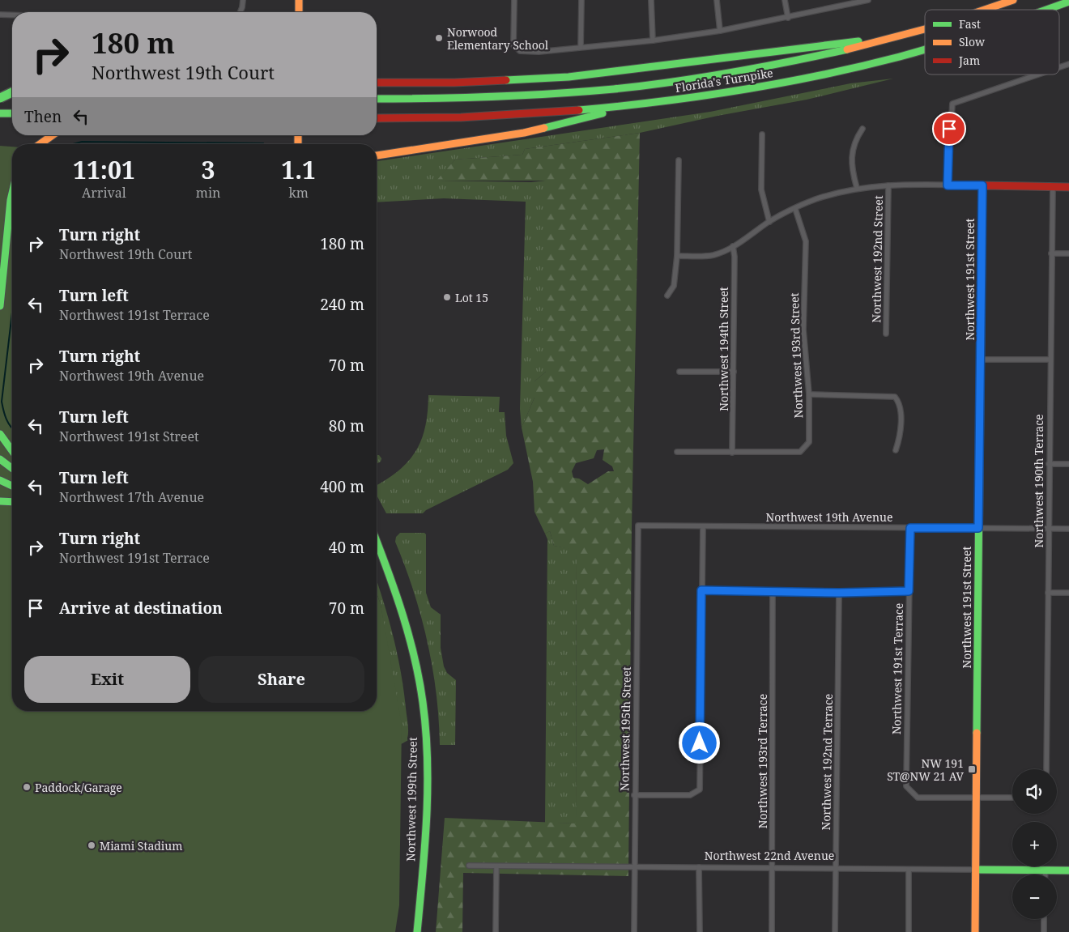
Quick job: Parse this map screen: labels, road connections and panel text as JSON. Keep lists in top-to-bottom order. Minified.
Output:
{"streets":{"main road":["Florida's Turnpike","Northwest 191st Street","Northwest 199th Street","Northwest 22nd Avenue"],"street":["Northwest 192nd Street","Northwest 194th Street","Northwest 193rd Street","Northwest 190th Terrace","Northwest 19th Avenue","Northwest 191st Terrace","Northwest 195th Street","Northwest 193rd Terrace","Northwest 192nd Terrace"]},"crossings":[["Northwest 191st Street","Northwest 19th Avenue"],["Northwest 191st Street","Northwest 191st Terrace"],["Northwest 191st Street","Northwest 22nd Avenue"],["Northwest 194th Street","Northwest 193rd Street"],["Northwest 190th Terrace","Northwest 19th Avenue"],["Northwest 19th Avenue","Northwest 191st Terrace"],["Northwest 19th Avenue","Northwest 195th Street"],["Northwest 195th Street","Northwest 22nd Avenue"],["Northwest 193rd Terrace","Northwest 22nd Avenue"],["Northwest 192nd Terrace","Northwest 22nd Avenue"]],"places":{"other":["Norwood Elementary School","Lot 15","Paddock/Garage","Miami Stadium"],"transit":["NW 191 ST@NW 21 AV"]},"legend":["Fast","Slow","Jam"],"page":{"turn":["180 m","Northwest 19th Court"],"then":"Then","eta":["11:01","Arrival","3","min","1.1","km"],"list":[{"name":"Turn right","note":"Northwest 19th Court","value":"180 m"},{"name":"Turn left","note":"Northwest 191st Terrace","value":"240 m"},{"name":"Turn right","note":"Northwest 19th Avenue","value":"70 m"},{"name":"Turn left","note":"Northwest 191st Street","value":"80 m"},{"name":"Turn left","note":"Northwest 17th Avenue","value":"400 m"},{"name":"Turn right","note":"Northwest 191st Terrace","value":"40 m"},{"name":"Arrive at destination","value":"70 m"}],"buttons":["Exit","Share"],"map_buttons":["+","−"]}}
